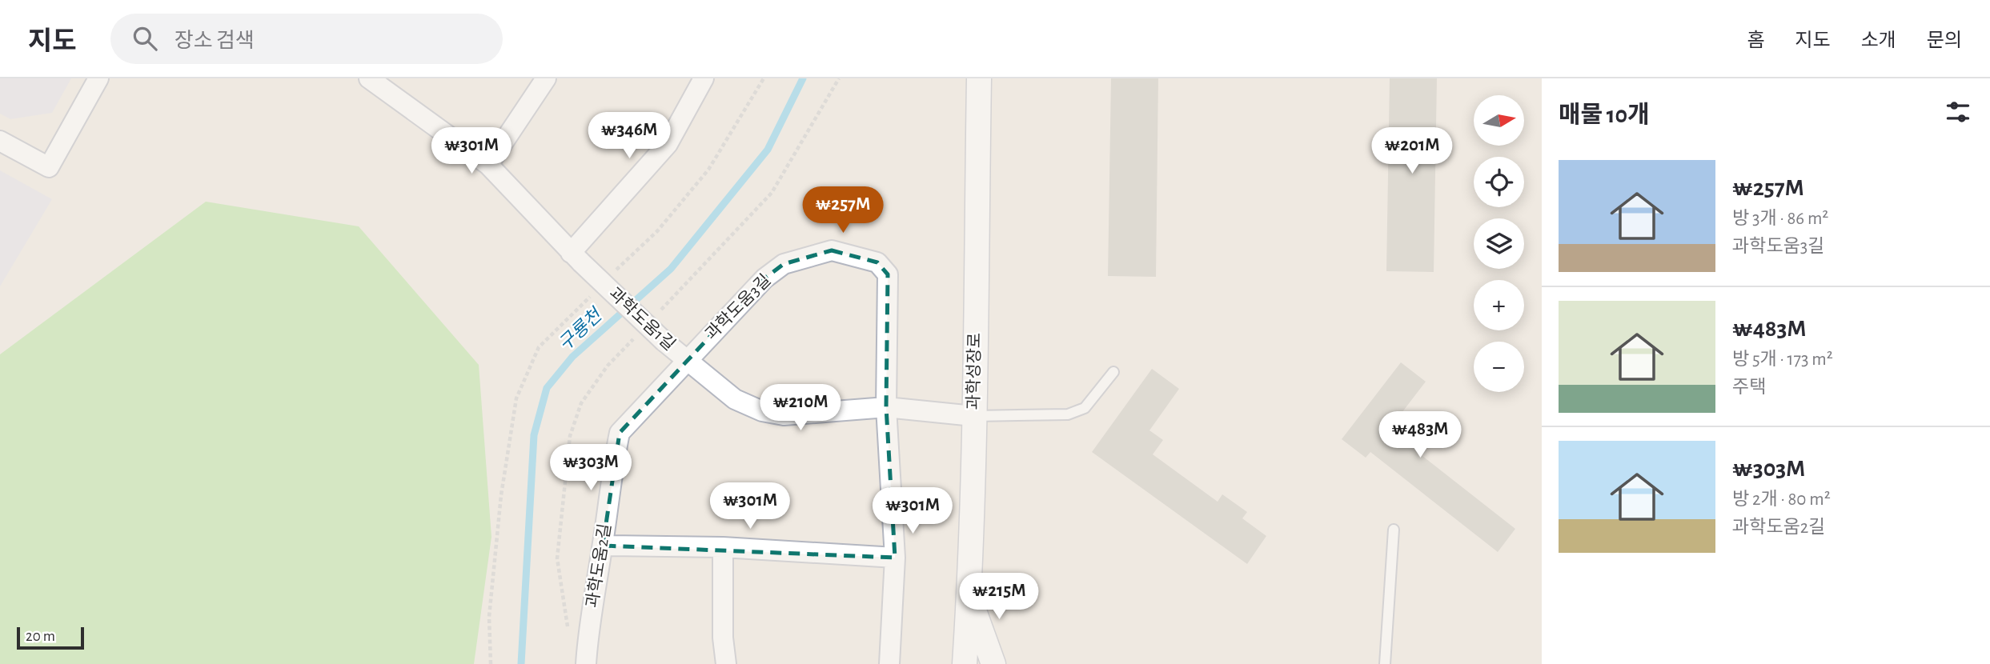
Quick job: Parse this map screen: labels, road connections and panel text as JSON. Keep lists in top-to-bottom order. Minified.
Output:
{"streets":{"street":["과학도움3길","과학도움1길","과학성장로","과학도움2길"]},"crossings":[["과학도움3길","과학도움1길"],["과학도움3길","과학도움2길"],["과학도움1길","과학성장로"],["과학도움1길","과학도움2길"]],"water":["구룡천"],"scale_bar":"20 m","north":"right","page":{"header":"지도","search":"장소 검색","nav":["홈","지도","소개","문의"],"heading":"매물 10개","map_buttons":["+","−"],"price":["₩346M","₩301M","₩201M","₩257M","₩210M","₩483M","₩303M","₩301M","₩301M","₩215M"],"list":[{"name":"₩257M","note":"방 3개 · 86 m² · 과학도움3길"},{"name":"₩483M","note":"방 5개 · 173 m² · 주택"},{"name":"₩303M","note":"방 2개 · 80 m² · 과학도움2길"}],"scale":"20 m"}}
